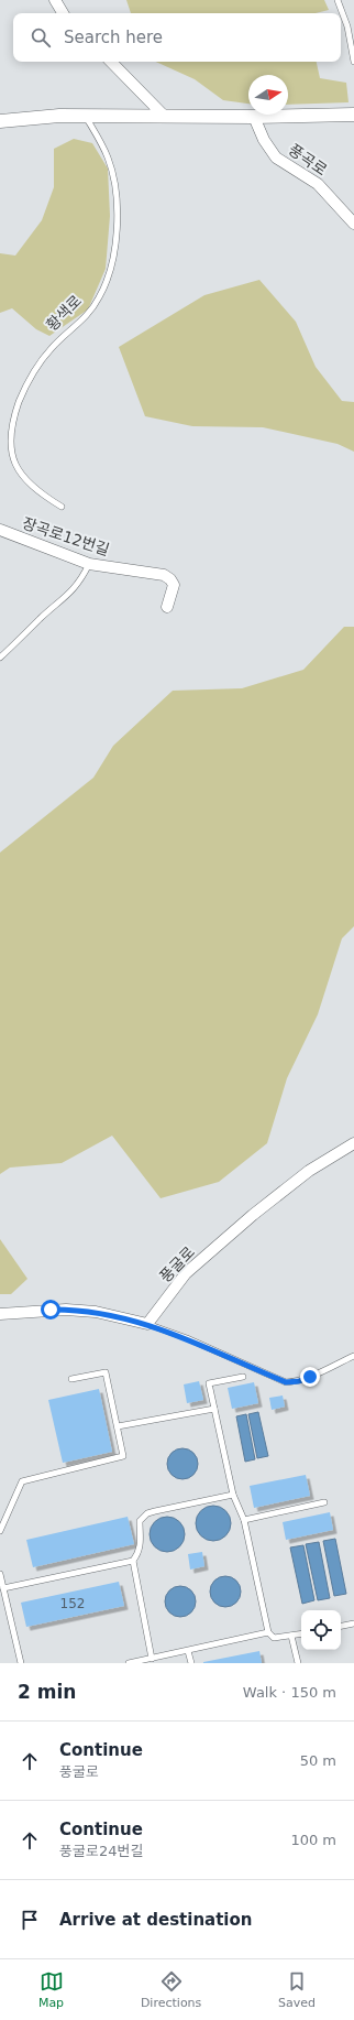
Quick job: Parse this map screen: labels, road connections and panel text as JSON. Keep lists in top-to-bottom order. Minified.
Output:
{"streets":{"street":["풍곡로","장곡로12번길","풍굴로"],"lane":["황색로"]},"house_numbers":["152"],"north":"right","page":{"search":"Search here","heading":["2 min","Walk · 150 m"],"list":[["Continue","풍굴로","50 m"],["Continue","풍굴로24번길","100 m"],"Arrive at destination"],"nav":["Map","Directions","Saved"]}}
